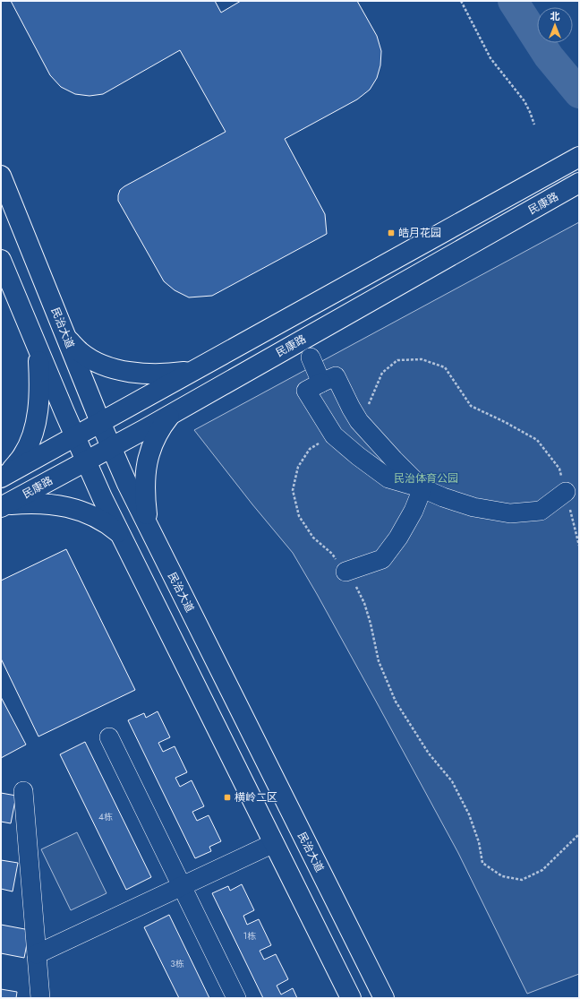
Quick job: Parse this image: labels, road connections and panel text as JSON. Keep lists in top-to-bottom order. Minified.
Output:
{"streets":{"main road":["民康路","民治大道"]},"crossings":[["民康路","民治大道"]],"parks":["民治体育公园"],"places":{"transit":["皓月花园","横岭二区"]},"house_numbers":["4栋","1栋","3栋"],"north":"top"}
